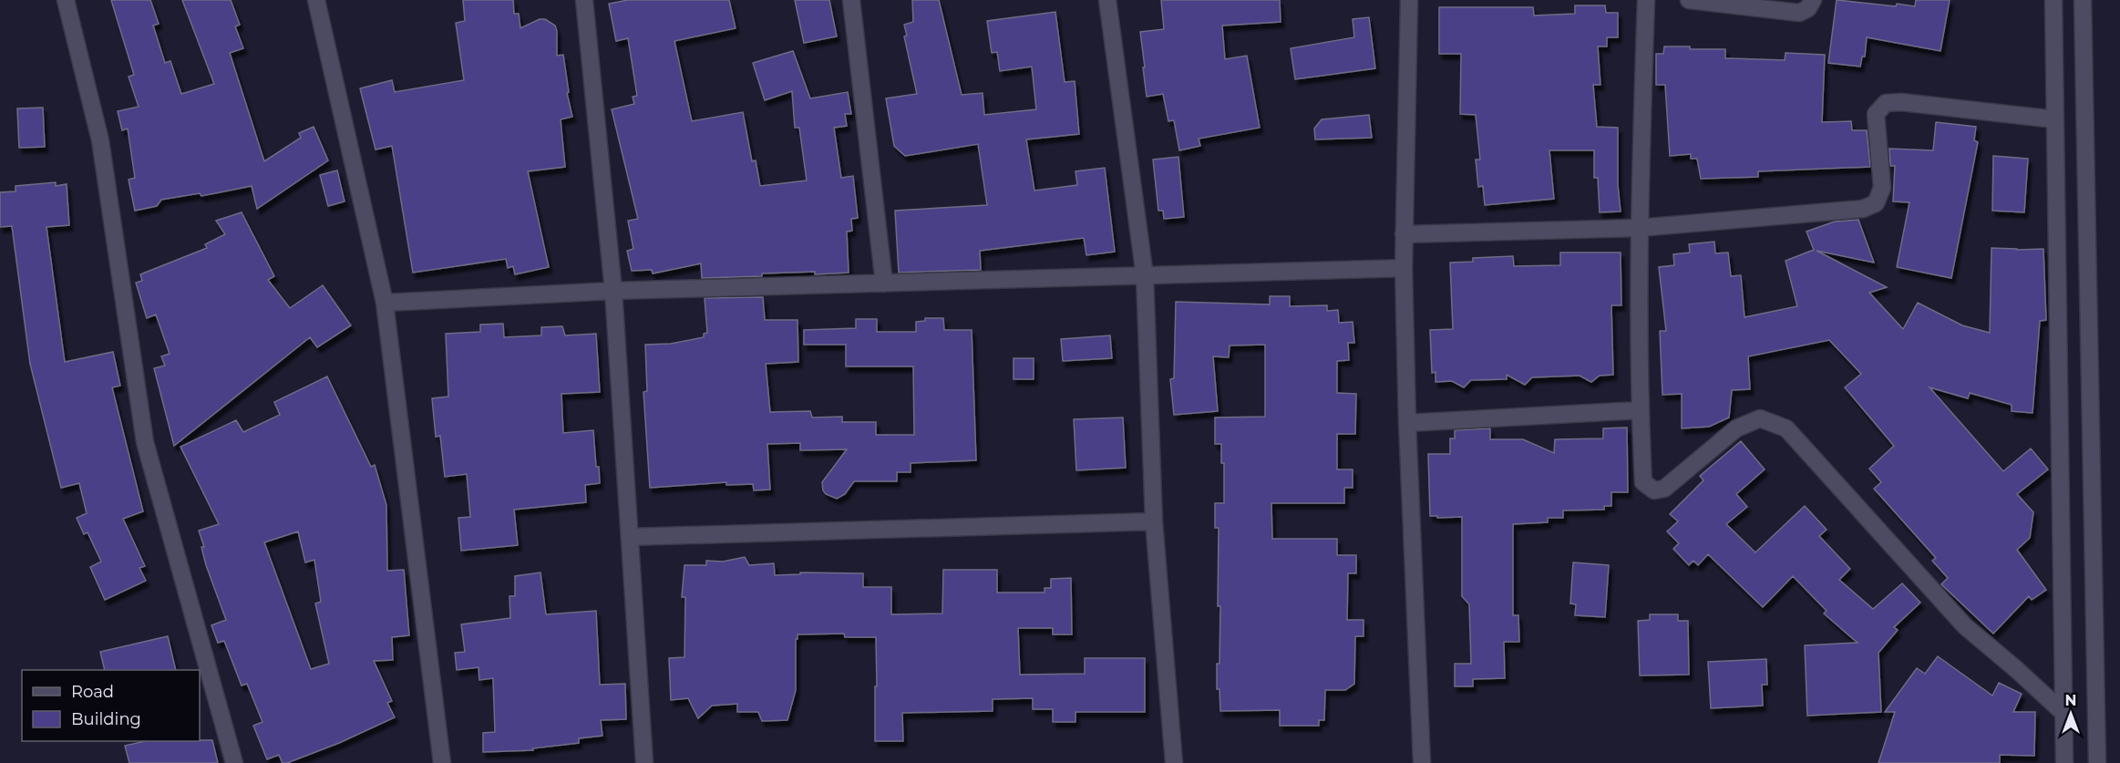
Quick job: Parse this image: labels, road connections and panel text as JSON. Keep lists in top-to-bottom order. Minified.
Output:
{"legend":["Road","Building"],"north":"top"}
